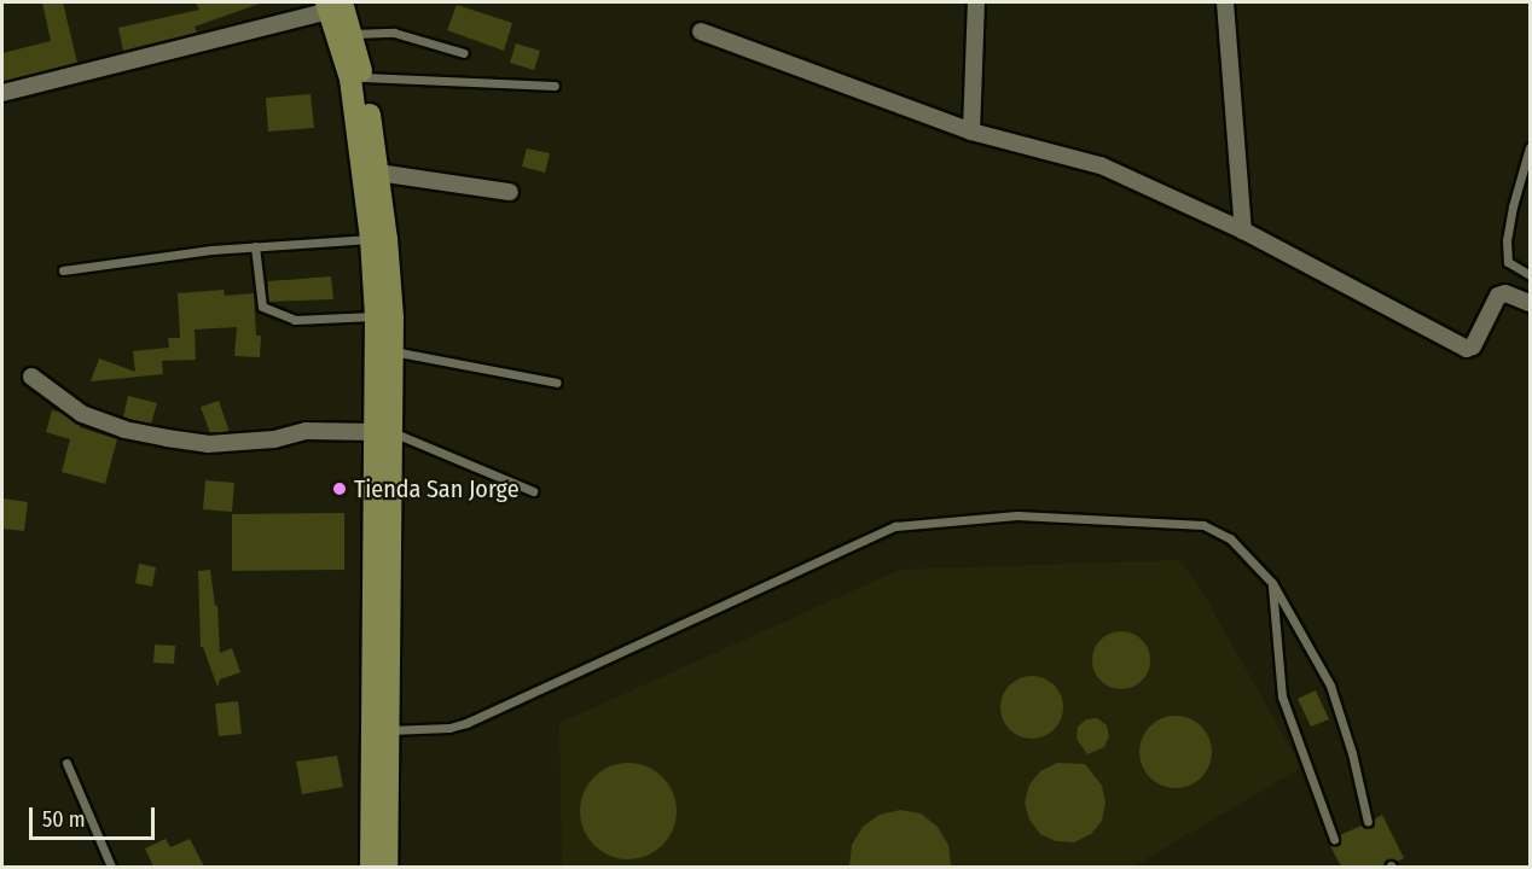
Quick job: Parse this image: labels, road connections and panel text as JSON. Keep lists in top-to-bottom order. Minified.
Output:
{"places":["Tienda San Jorge"],"scale_bar":"50 m"}
